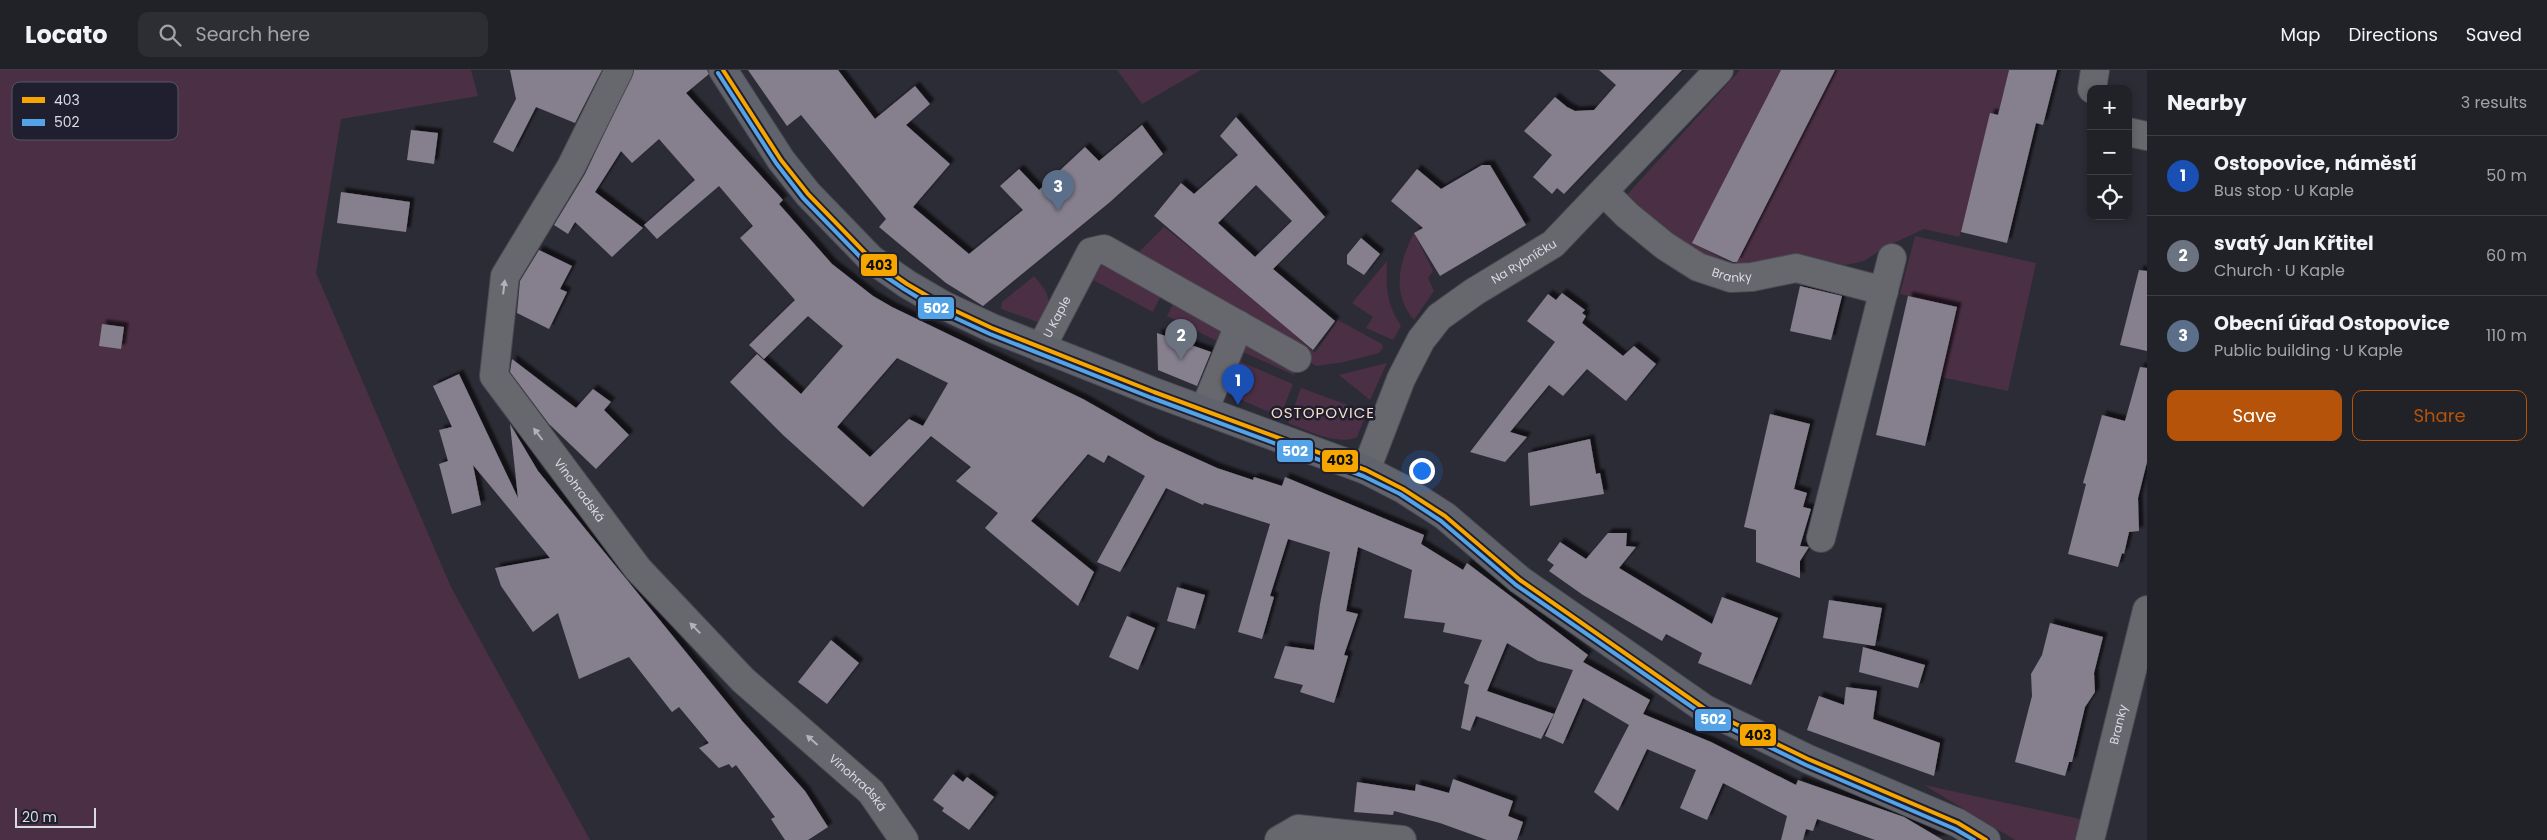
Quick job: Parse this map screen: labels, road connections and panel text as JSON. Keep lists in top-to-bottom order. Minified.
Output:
{"streets":{"street":["Na Rybníčku","Branky","U Kaple","Vinohradská"]},"crossings":[["Na Rybníčku","Branky"],["Na Rybníčku","U Kaple"]],"one_way":["Vinohradská"],"districts":["OSTOPOVICE"],"lines":["transit line 403","transit line 502"],"legend":["403","502"],"scale_bar":"20 m","page":{"header":"Locato","search":"Search here","nav":["Map","Directions","Saved"],"heading":["Nearby","3 results"],"map_buttons":["+","−"],"list":[{"mark":"1","name":"Ostopovice, náměstí","note":"Bus stop · U Kaple","value":"50 m"},{"mark":"2","name":"svatý Jan Křtitel","note":"Church · U Kaple","value":"60 m"},{"mark":"3","name":"Obecní úřad Ostopovice","note":"Public building · U Kaple","value":"110 m"}],"pins":["3","2","1"],"buttons":["Save","Share"],"scale":"20 m"}}
